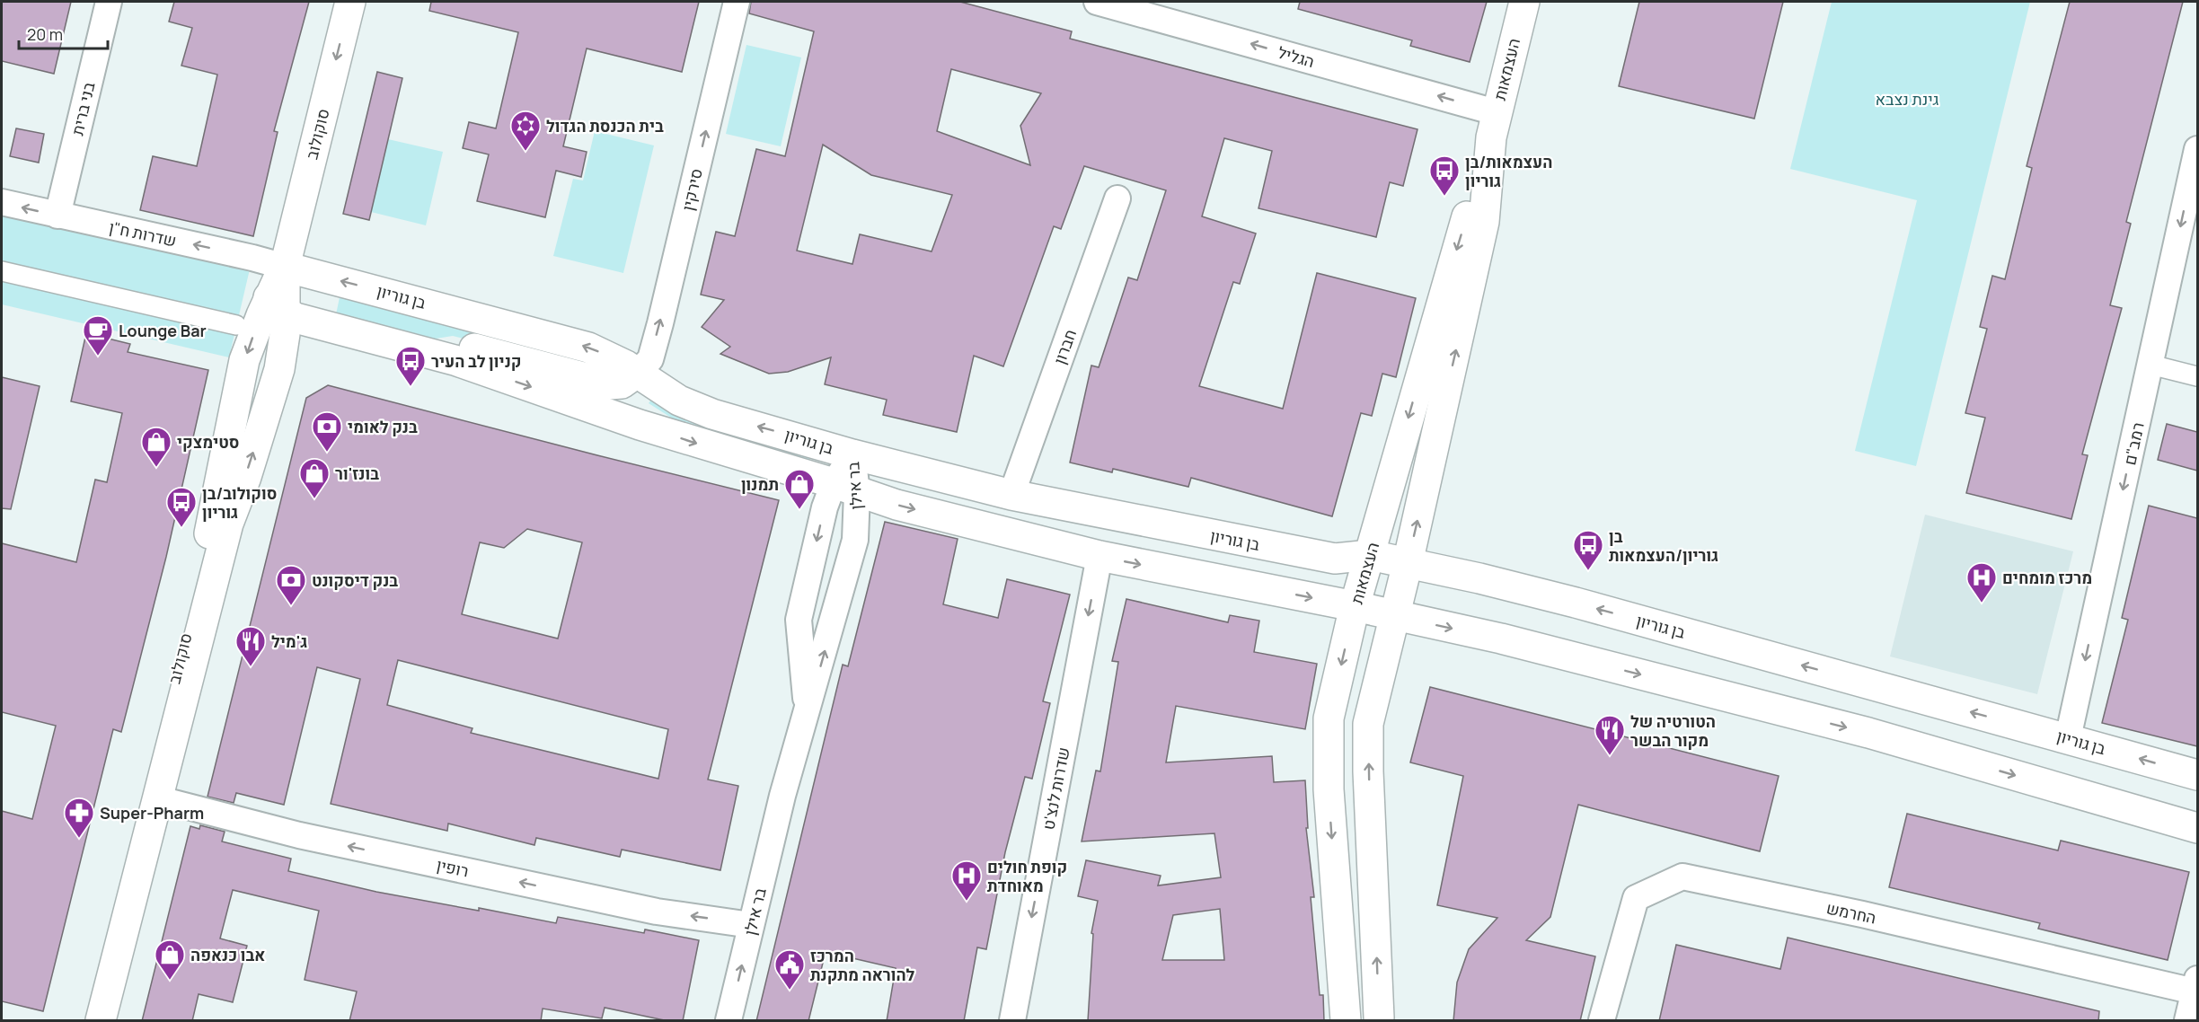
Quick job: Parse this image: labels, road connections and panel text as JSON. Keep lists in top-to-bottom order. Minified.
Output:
{"streets":{"street":["הגליל","העצמאות","בני ברית","סוקולוב","סירקין","שדרות ח\"ן","בן גוריון","חברון","רמב\"ם","בר אילן","שדרות לנצ'ט","רופין","החרמש"]},"crossings":[["הגליל","העצמאות"],["העצמאות","בן גוריון"],["בני ברית","שדרות ח\"ן"],["סוקולוב","שדרות ח\"ן"],["סוקולוב","בן גוריון"],["סוקולוב","רופין"],["סירקין","בן גוריון"],["שדרות ח\"ן","בן גוריון"],["בן גוריון","חברון"],["בן גוריון","רמב\"ם"],["בן גוריון","בר אילן"],["בן גוריון","שדרות לנצ'ט"],["בר אילן","רופין"]],"one_way":["הגליל","סירקין","רמב\"ם","שדרות לנצ'ט","רופין"],"parks":["גינת נצבא"],"places":{"synagogue":["בית הכנסת הגדול"],"bus stop":["העצמאות/בן גוריון","קניון לב העיר","סוקולוב/בן גוריון","בן גוריון/העצמאות"],"cafe":["Lounge Bar"],"bank":["בנק לאומי","בנק דיסקונט"],"shop":["סטימצקי","בונז'ור","תמנון","אבו כנאפה"],"hospital":["מרכז מומחים","קופת חולים מאוחדת"],"restaurant":["ג'מיל","הטורטיה של מקור הבשר"],"pharmacy":["Super-Pharm"],"public building":["המרכז להוראה מתקנת"]},"scale_bar":"20 m"}
